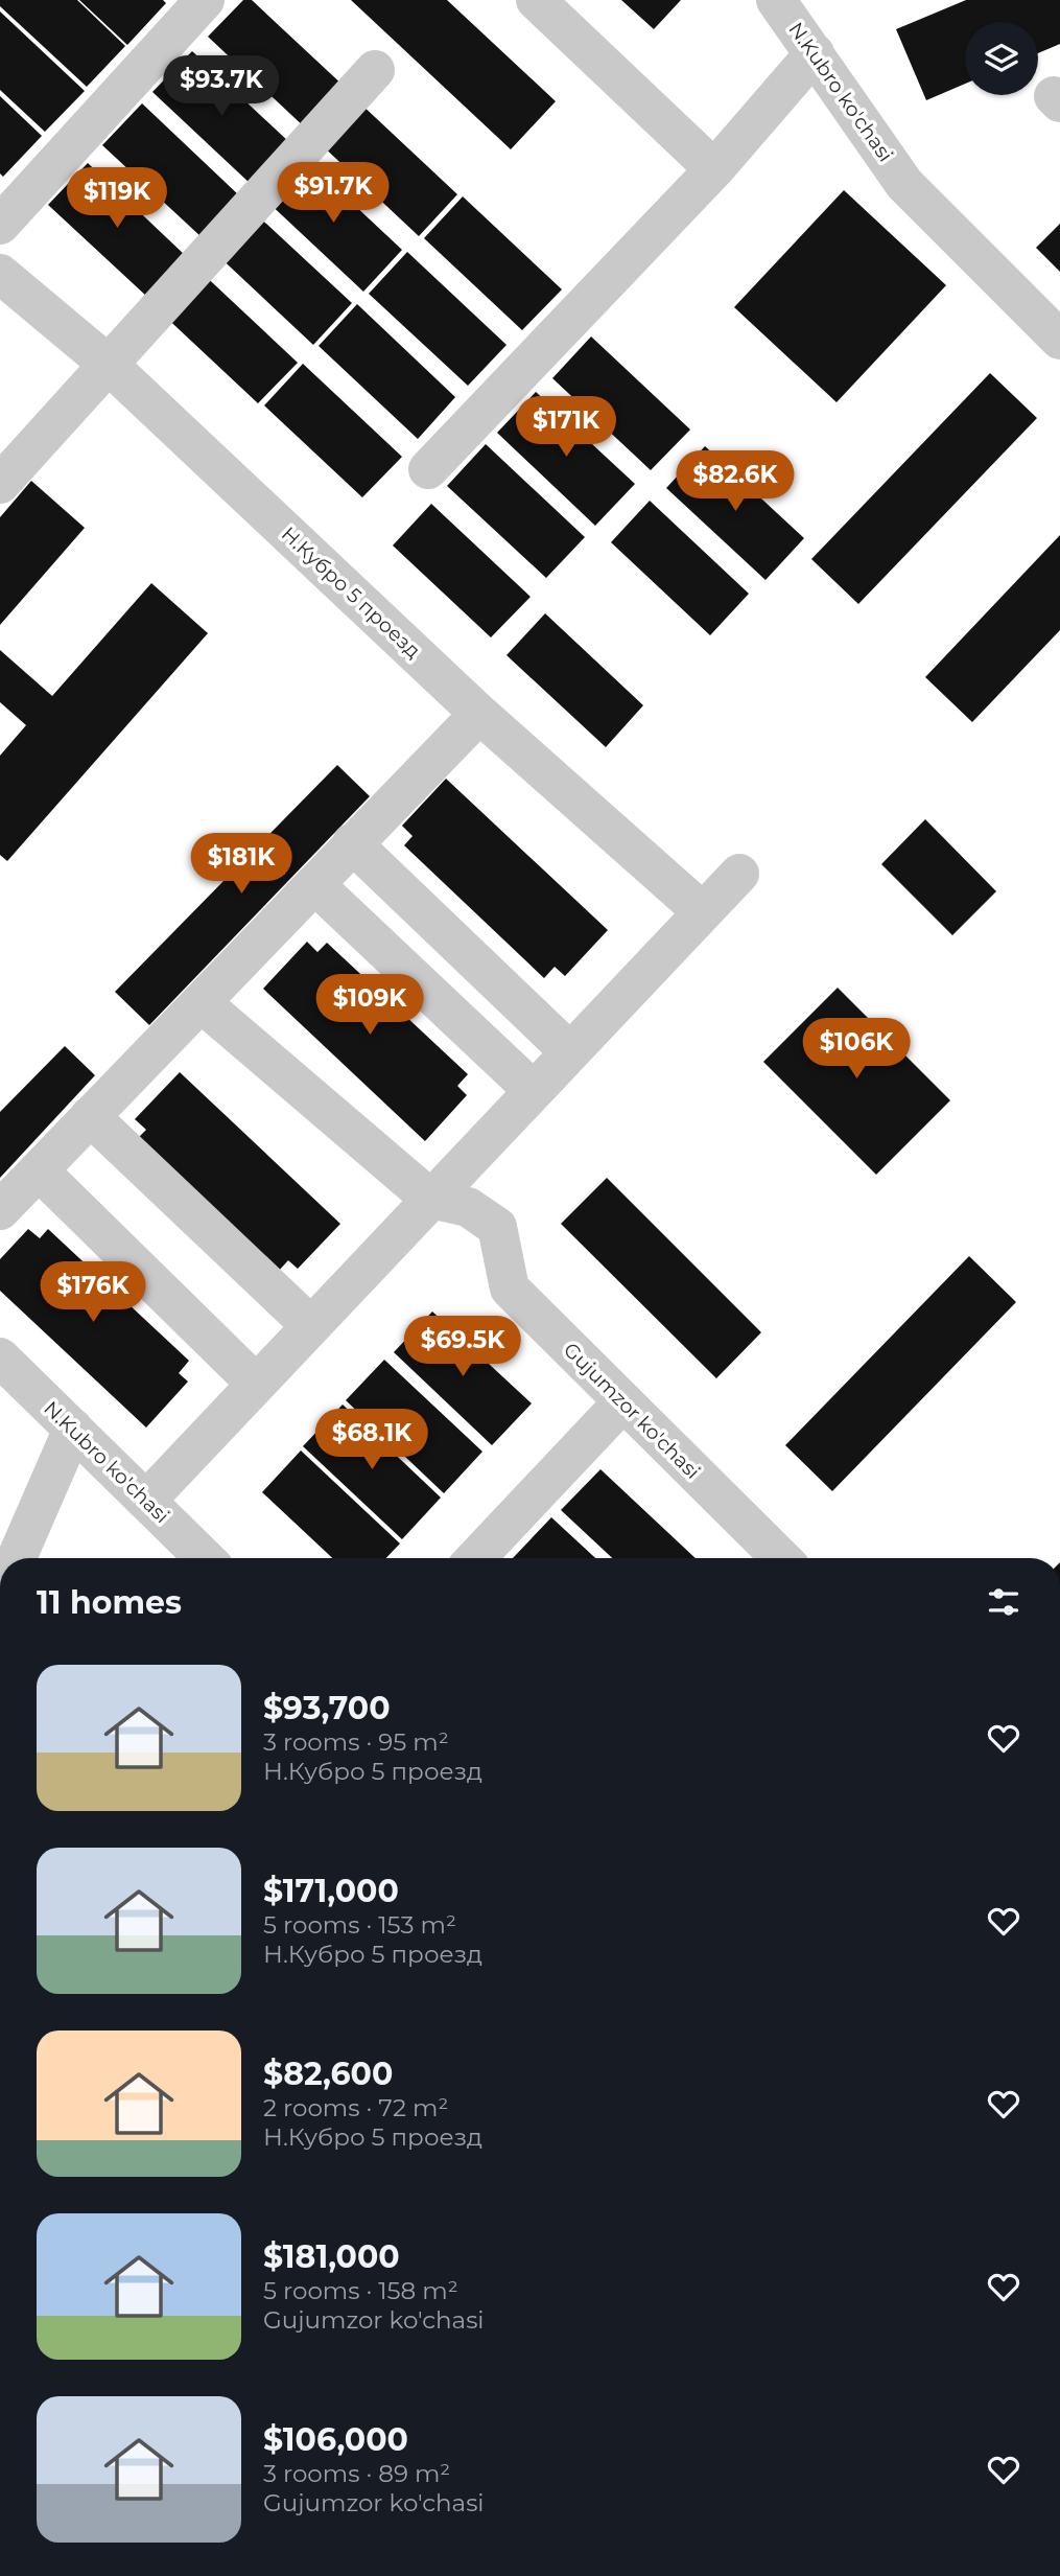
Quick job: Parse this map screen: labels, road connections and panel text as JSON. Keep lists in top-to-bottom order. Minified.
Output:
{"streets":{"street":["N.Kubro ko'chasi","Н.Кубро 5 проезд","Gujumzor ko'chasi"]},"page":{"price":["$93.7K","$91.7K","$119K","$171K","$82.6K","$181K","$109K","$106K","$176K","$69.5K","$68.1K"],"heading":"11 homes","list":[{"name":"$93,700","note":"3 rooms · 95 m² · Н.Кубро 5 проезд"},{"name":"$171,000","note":"5 rooms · 153 m² · Н.Кубро 5 проезд"},{"name":"$82,600","note":"2 rooms · 72 m² · Н.Кубро 5 проезд"},{"name":"$181,000","note":"5 rooms · 158 m² · Gujumzor ko'chasi"},{"name":"$106,000","note":"3 rooms · 89 m² · Gujumzor ko'chasi"}]}}
